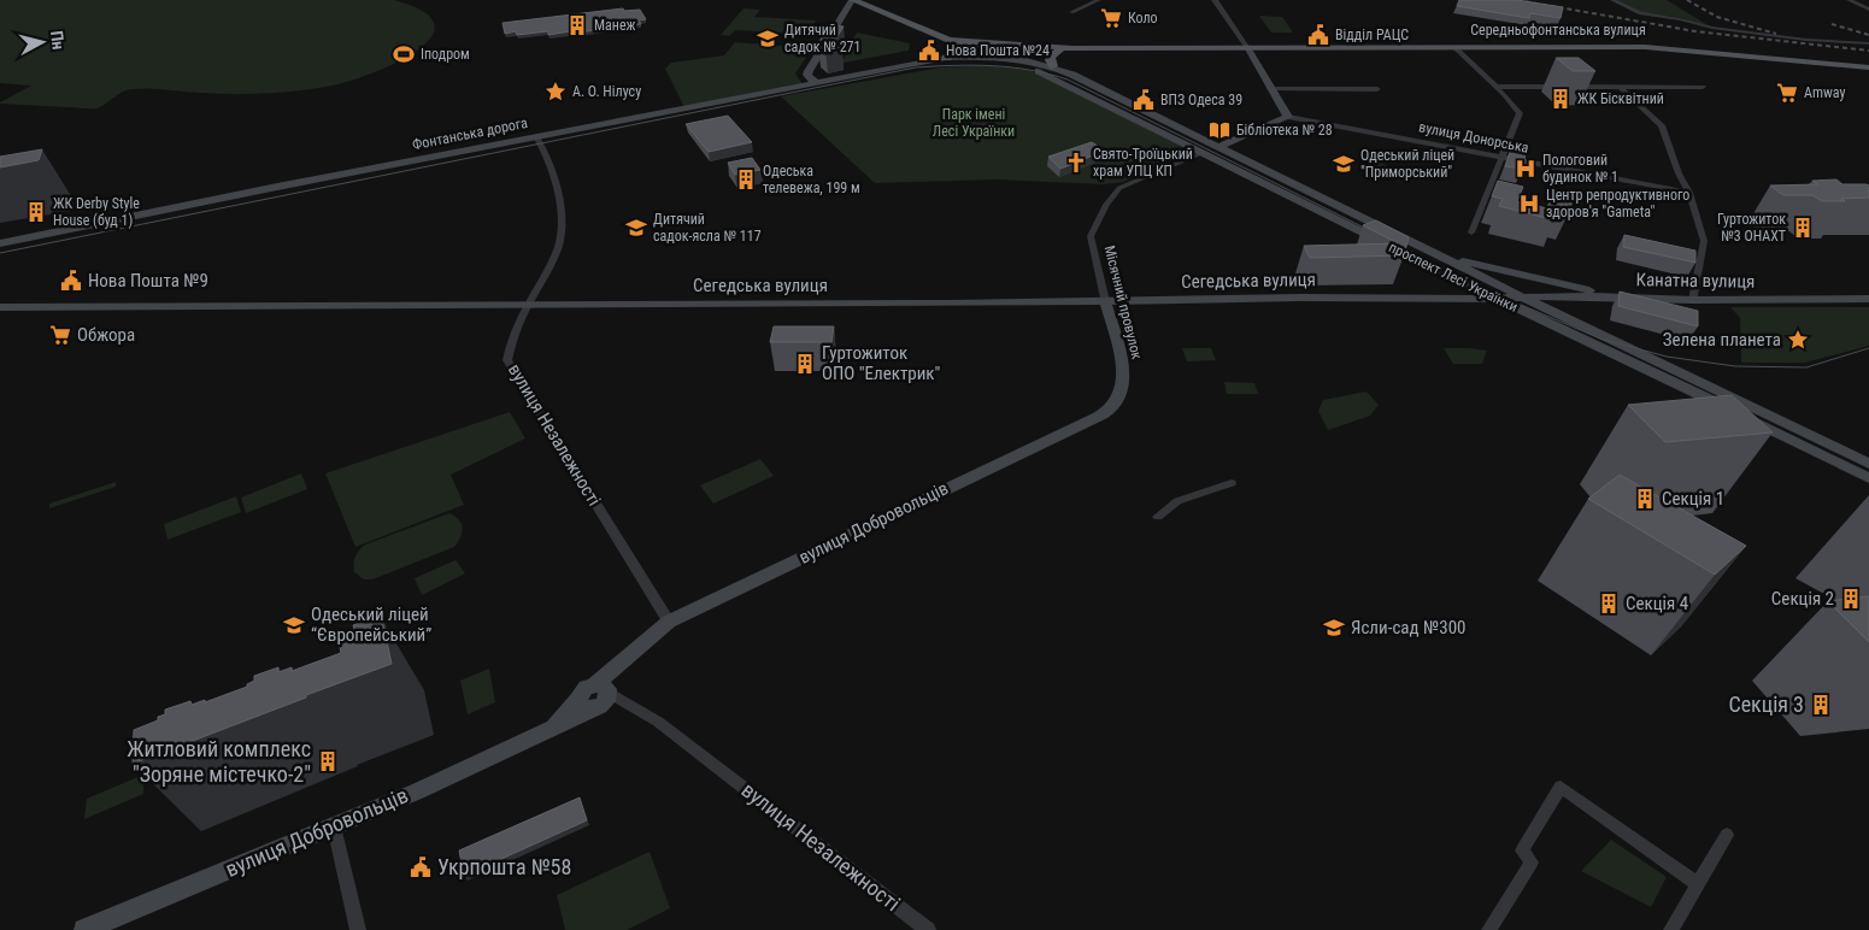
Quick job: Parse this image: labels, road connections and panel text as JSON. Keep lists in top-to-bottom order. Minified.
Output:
{"streets":{"main road":["Середньофонтанська вулиця","Фонтанська дорога","проспект Лесі Українки","Сегедська вулиця","Канатна вулиця","Місячний провулок","вулиця Добровольців"],"street":["вулиця Донорська","вулиця Незалежності"]},"crossings":[["Середньофонтанська вулиця","проспект Лесі Українки"],["Фонтанська дорога","проспект Лесі Українки"],["Фонтанська дорога","вулиця Незалежності"],["проспект Лесі Українки","Сегедська вулиця"],["проспект Лесі Українки","Канатна вулиця"],["проспект Лесі Українки","Місячний провулок"],["Сегедська вулиця","Канатна вулиця"],["Сегедська вулиця","Місячний провулок"],["Сегедська вулиця","вулиця Незалежності"],["Місячний провулок","вулиця Добровольців"],["вулиця Незалежності","вулиця Добровольців"]],"parks":["Парк імені Лесі Українки"],"places":{"supermarket":["Коло","Amway","Обжора"],"building":["Манеж","ЖК Бісквітний","Одеська телевежа, 199 м","ЖК Derby Style House (буд 1)","Гуртожиток №3 ОНАХТ","Гуртожиток ОПО \"Електрик\"","Секція 1","Секція 2","Секція 4","Секція 3","Житловий комплекс \"Зоряне містечко-2\""],"public building":["Відділ РАЦС","Нова Пошта №24","ВПЗ Одеса 39","Нова Пошта №9","Укрпошта №58"],"school or university":["Дитячий садок № 271","Одеський ліцей \"Приморський\"","Дитячий садок-ясла № 117","Одеський ліцей “Європейський”","Ясли-сад №300"],"sports":["Іподром"],"place":["А. О. Нілусу","Зелена планета"],"library":["Бібліотека № 28"],"church":["Свято-Троїцький храм УПЦ КП"],"hospital":["Пологовий будинок № 1","Центр репродуктивного здоров'я \"Gameta\""]},"north":"right"}
